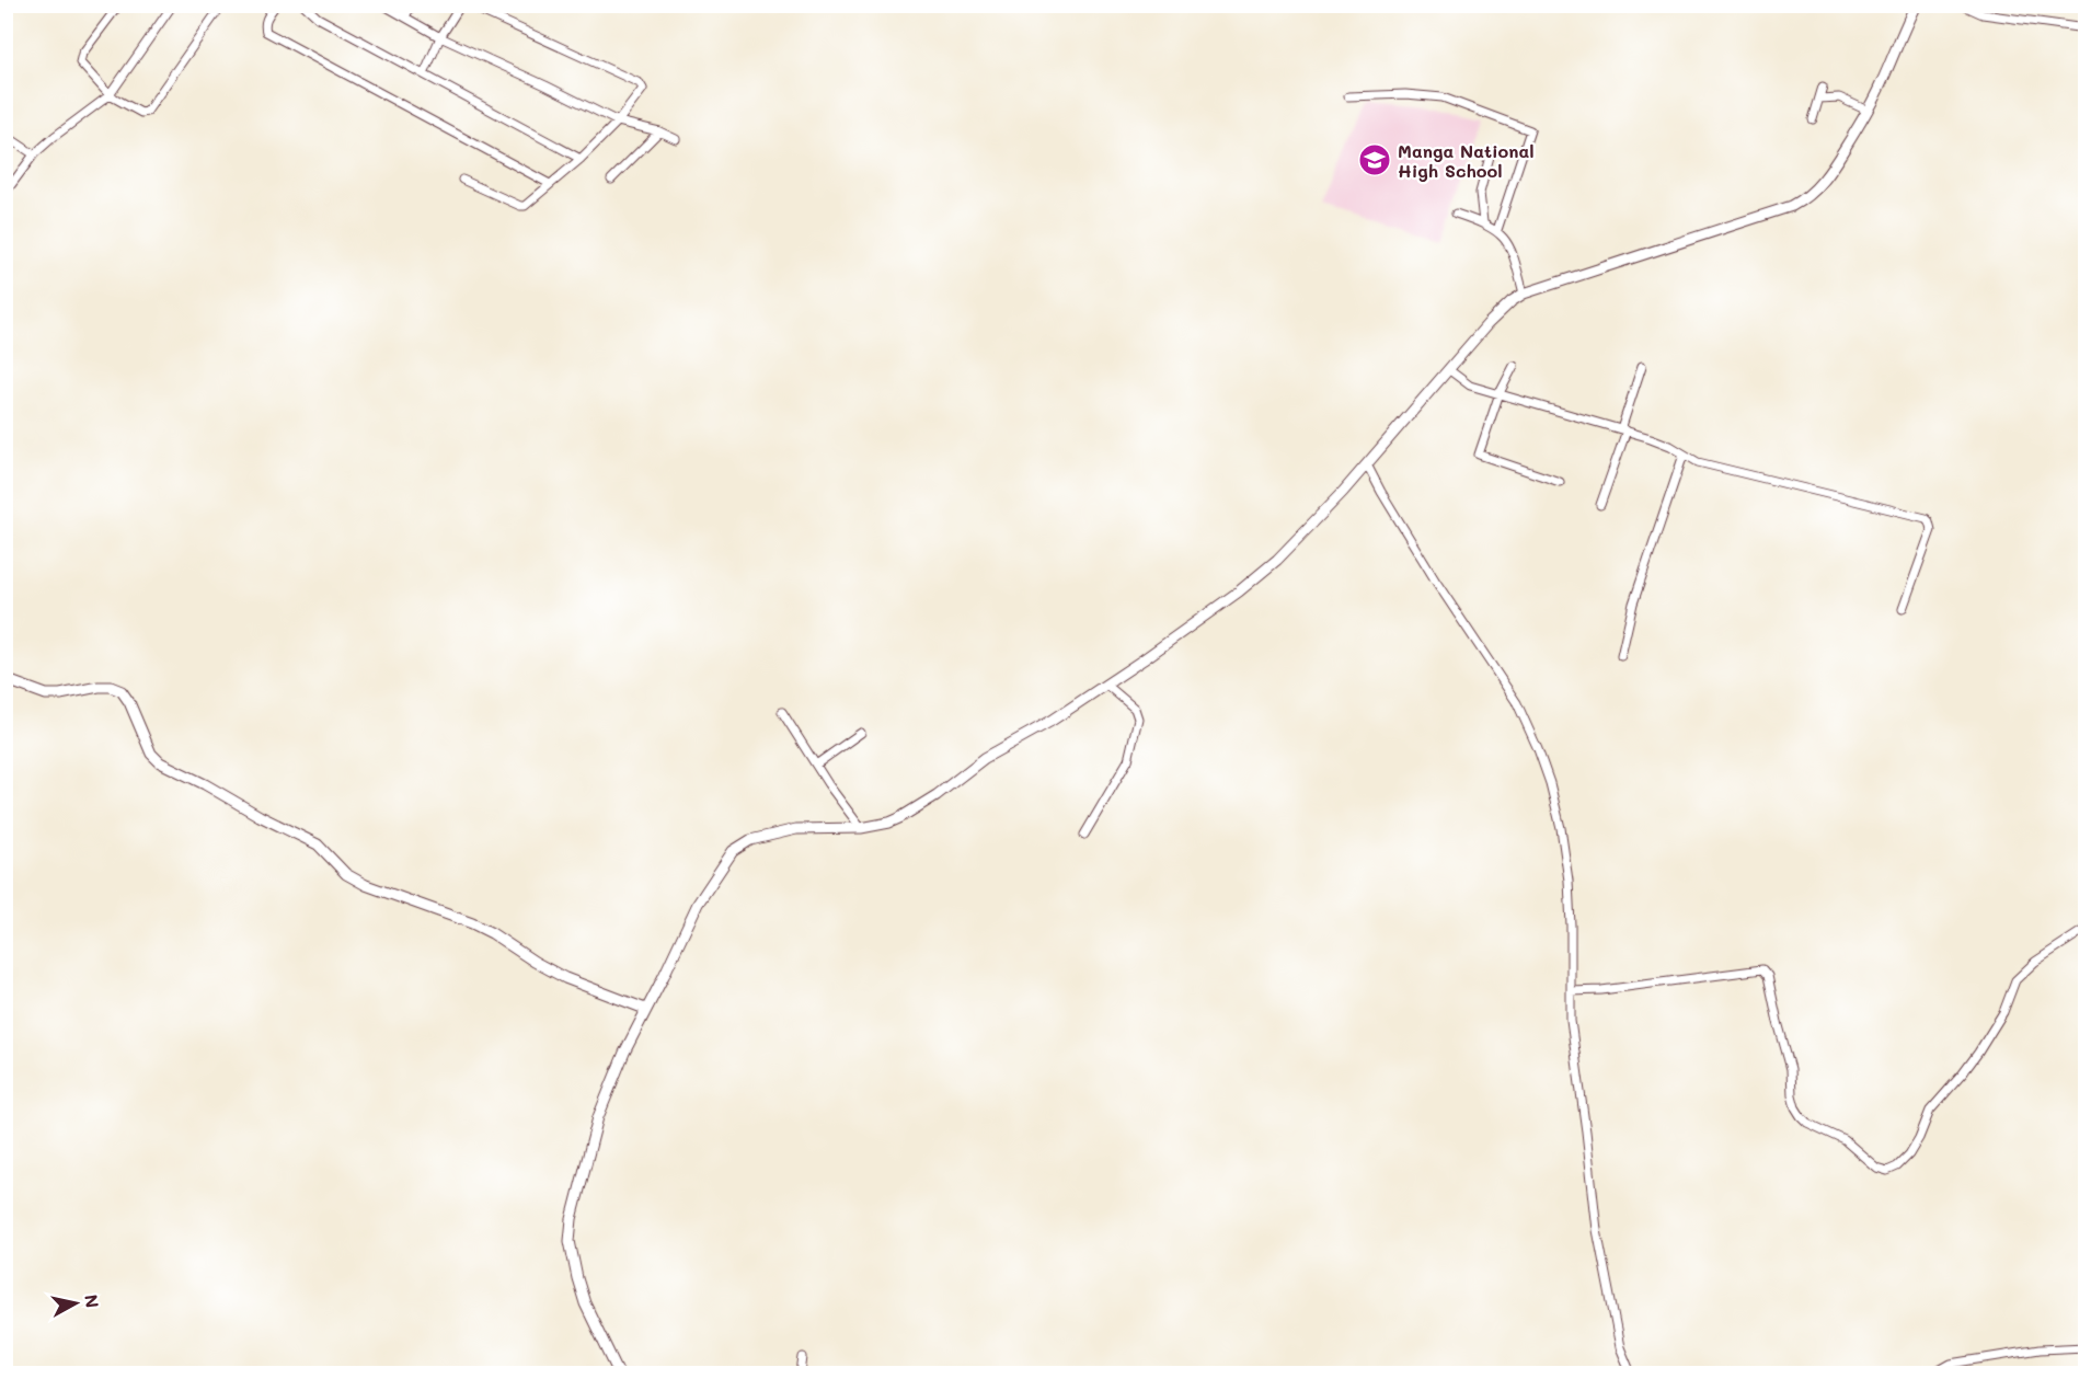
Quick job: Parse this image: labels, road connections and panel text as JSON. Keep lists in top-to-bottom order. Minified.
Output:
{"places":{"school or university":["Manga National High School"]},"north":"right"}
